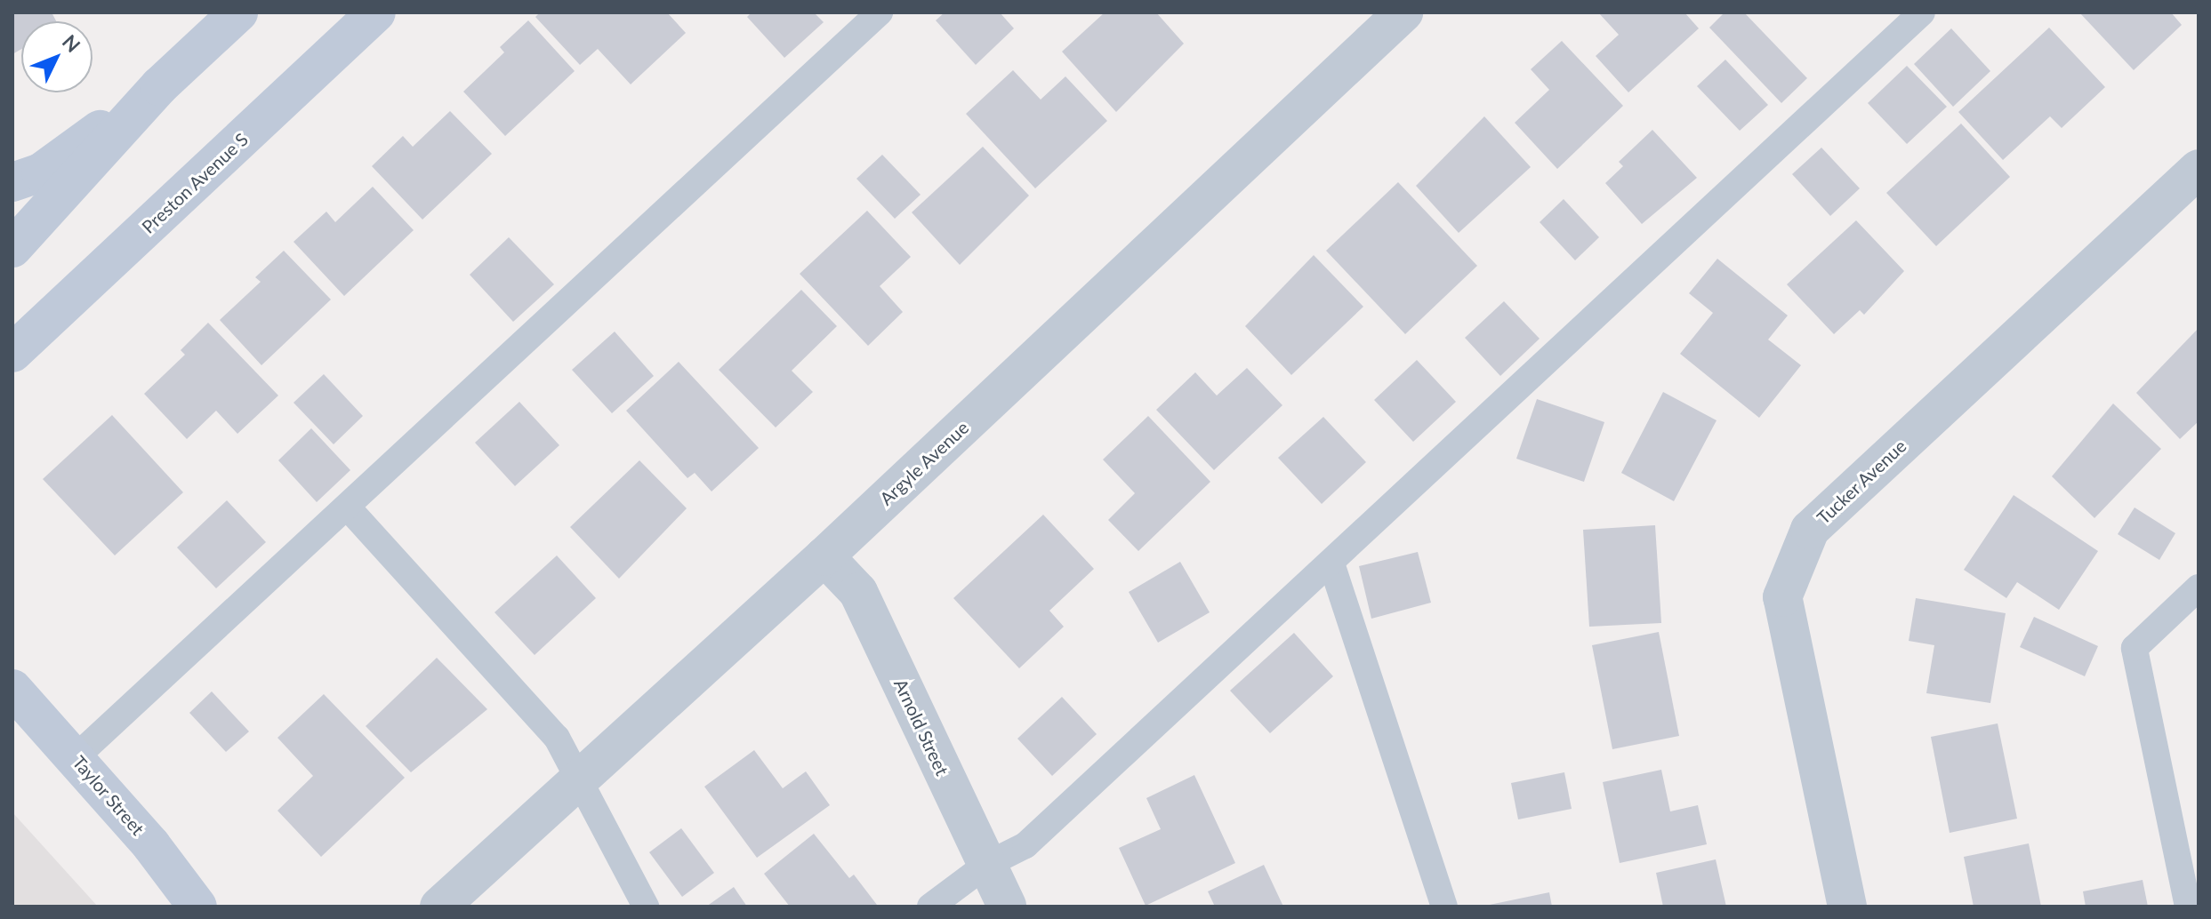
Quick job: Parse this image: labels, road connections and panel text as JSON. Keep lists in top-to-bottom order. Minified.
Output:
{"streets":{"main road":["Preston Avenue S","Taylor Street"],"street":["Argyle Avenue","Tucker Avenue","Arnold Street"]},"crossings":[["Argyle Avenue","Arnold Street"]],"north":"top right"}
